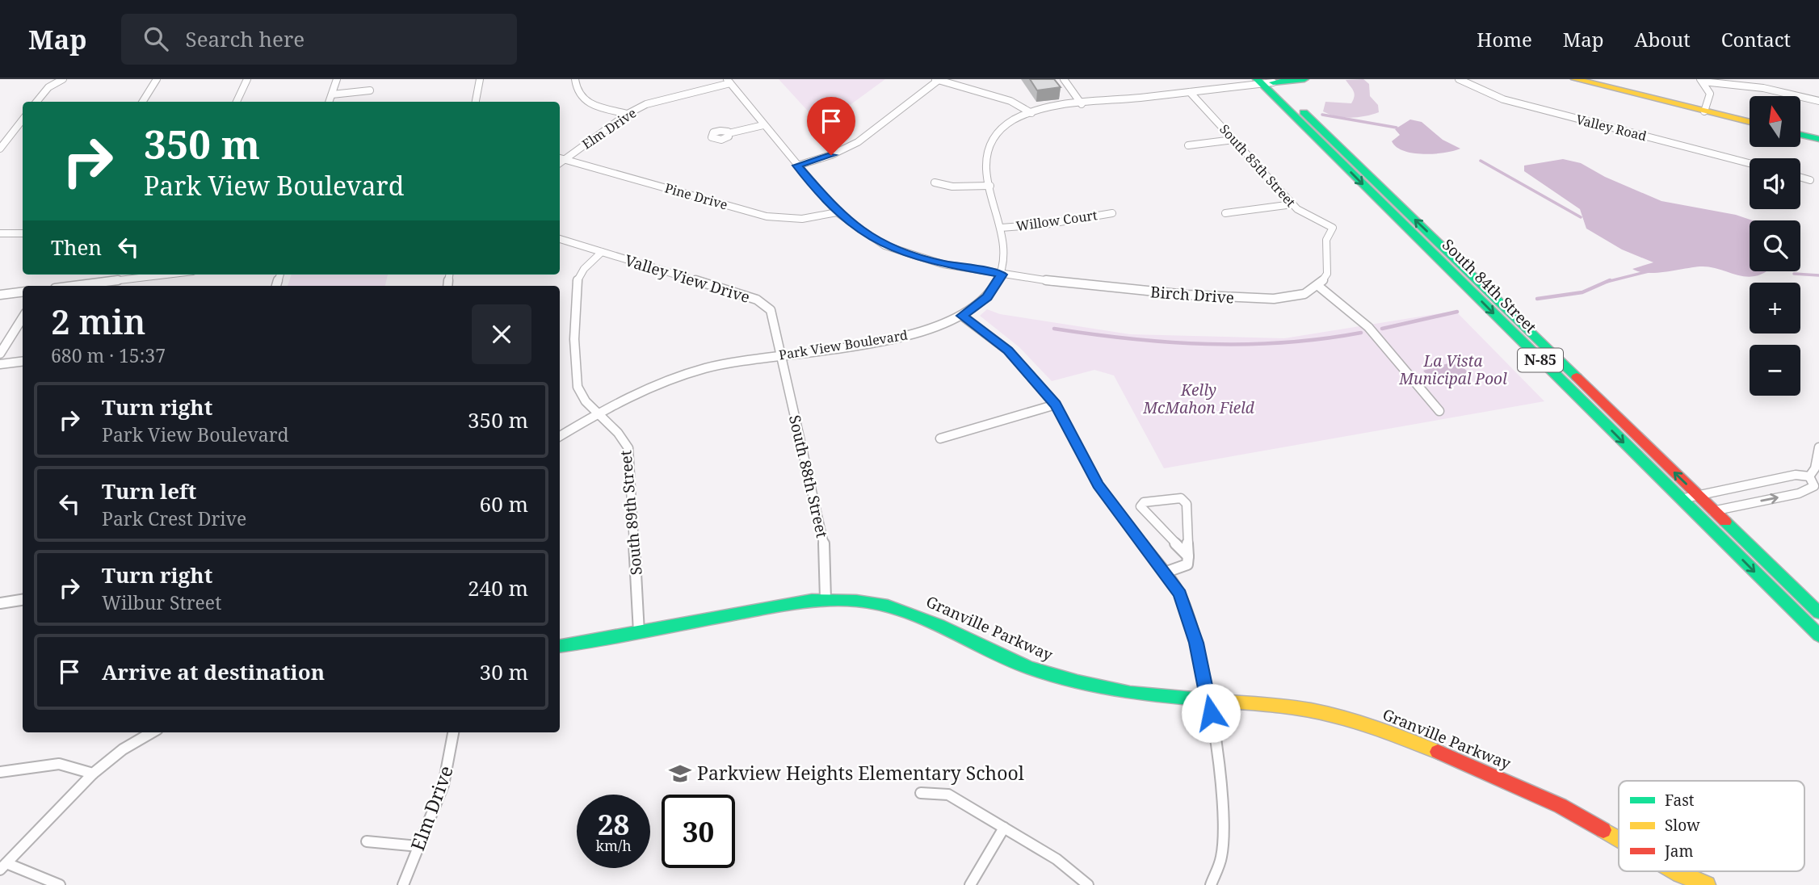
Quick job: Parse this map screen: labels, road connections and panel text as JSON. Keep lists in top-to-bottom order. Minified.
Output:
{"streets":{"main road":["South 84th Street","N-85","Granville Parkway"],"street":["Valley Road","Elm Drive","South 85th Street","Pine Drive","Willow Court","Valley View Drive","Birch Drive","Park View Boulevard","South 88th Street","South 89th Street"]},"crossings":[["Elm Drive","Pine Drive"],["Elm Drive","Birch Drive"],["South 85th Street","Birch Drive"],["Pine Drive","Birch Drive"],["Valley View Drive","Park View Boulevard"],["Valley View Drive","South 88th Street"],["Valley View Drive","South 89th Street"],["Birch Drive","Park View Boulevard"],["Park View Boulevard","South 88th Street"],["Park View Boulevard","South 89th Street"],["South 88th Street","Granville Parkway"],["South 89th Street","Granville Parkway"]],"parks":["La Vista Municipal Pool","Kelly McMahon Field"],"places":{"school or university":["Parkview Heights Elementary School"]},"legend":["Fast","Slow","Jam"],"north":"top","page":{"header":"Map","search":"Search here","nav":["Home","Map","About","Contact"],"map_buttons":["+","−"],"turn":["350 m","Park View Boulevard"],"then":"Then","heading":["2 min","680 m · 15:37"],"list":[{"name":"Turn right","note":"Park View Boulevard","value":"350 m"},{"name":"Turn left","note":"Park Crest Drive","value":"60 m"},{"name":"Turn right","note":"Wilbur Street","value":"240 m"},{"name":"Arrive at destination","value":"30 m"}],"speed":"28 km/h","limit":"30"}}
